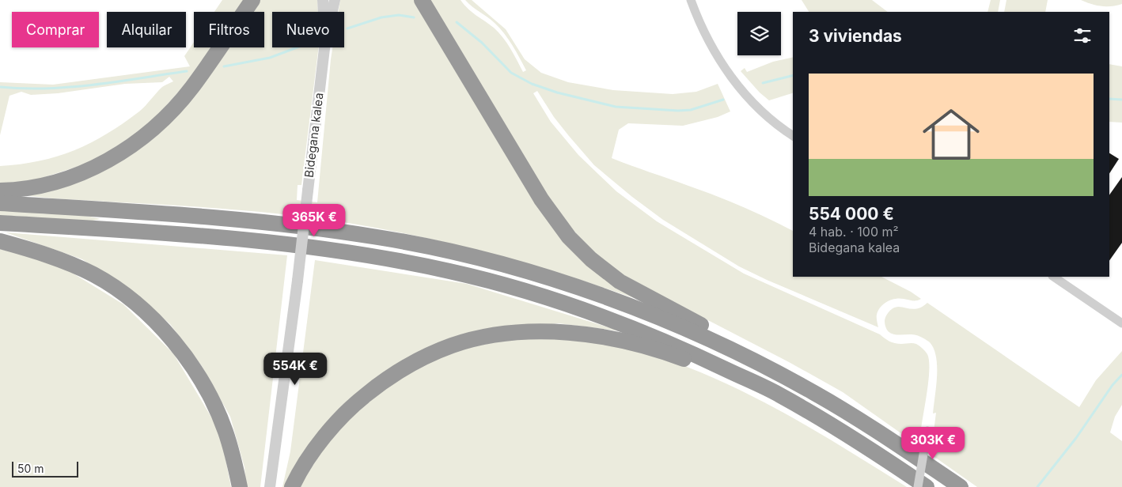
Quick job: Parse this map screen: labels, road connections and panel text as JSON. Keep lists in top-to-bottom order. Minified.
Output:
{"streets":{"street":["Bidegana kalea"]},"scale_bar":"50 m","page":{"chip":["Comprar","Alquilar","Filtros","Nuevo"],"heading":"3 viviendas","list":[{"name":"554 000 €","note":"4 hab. · 100 m² · Bidegana kalea"}],"price":["365K €","554K €","303K €"],"scale":"50 m"}}
